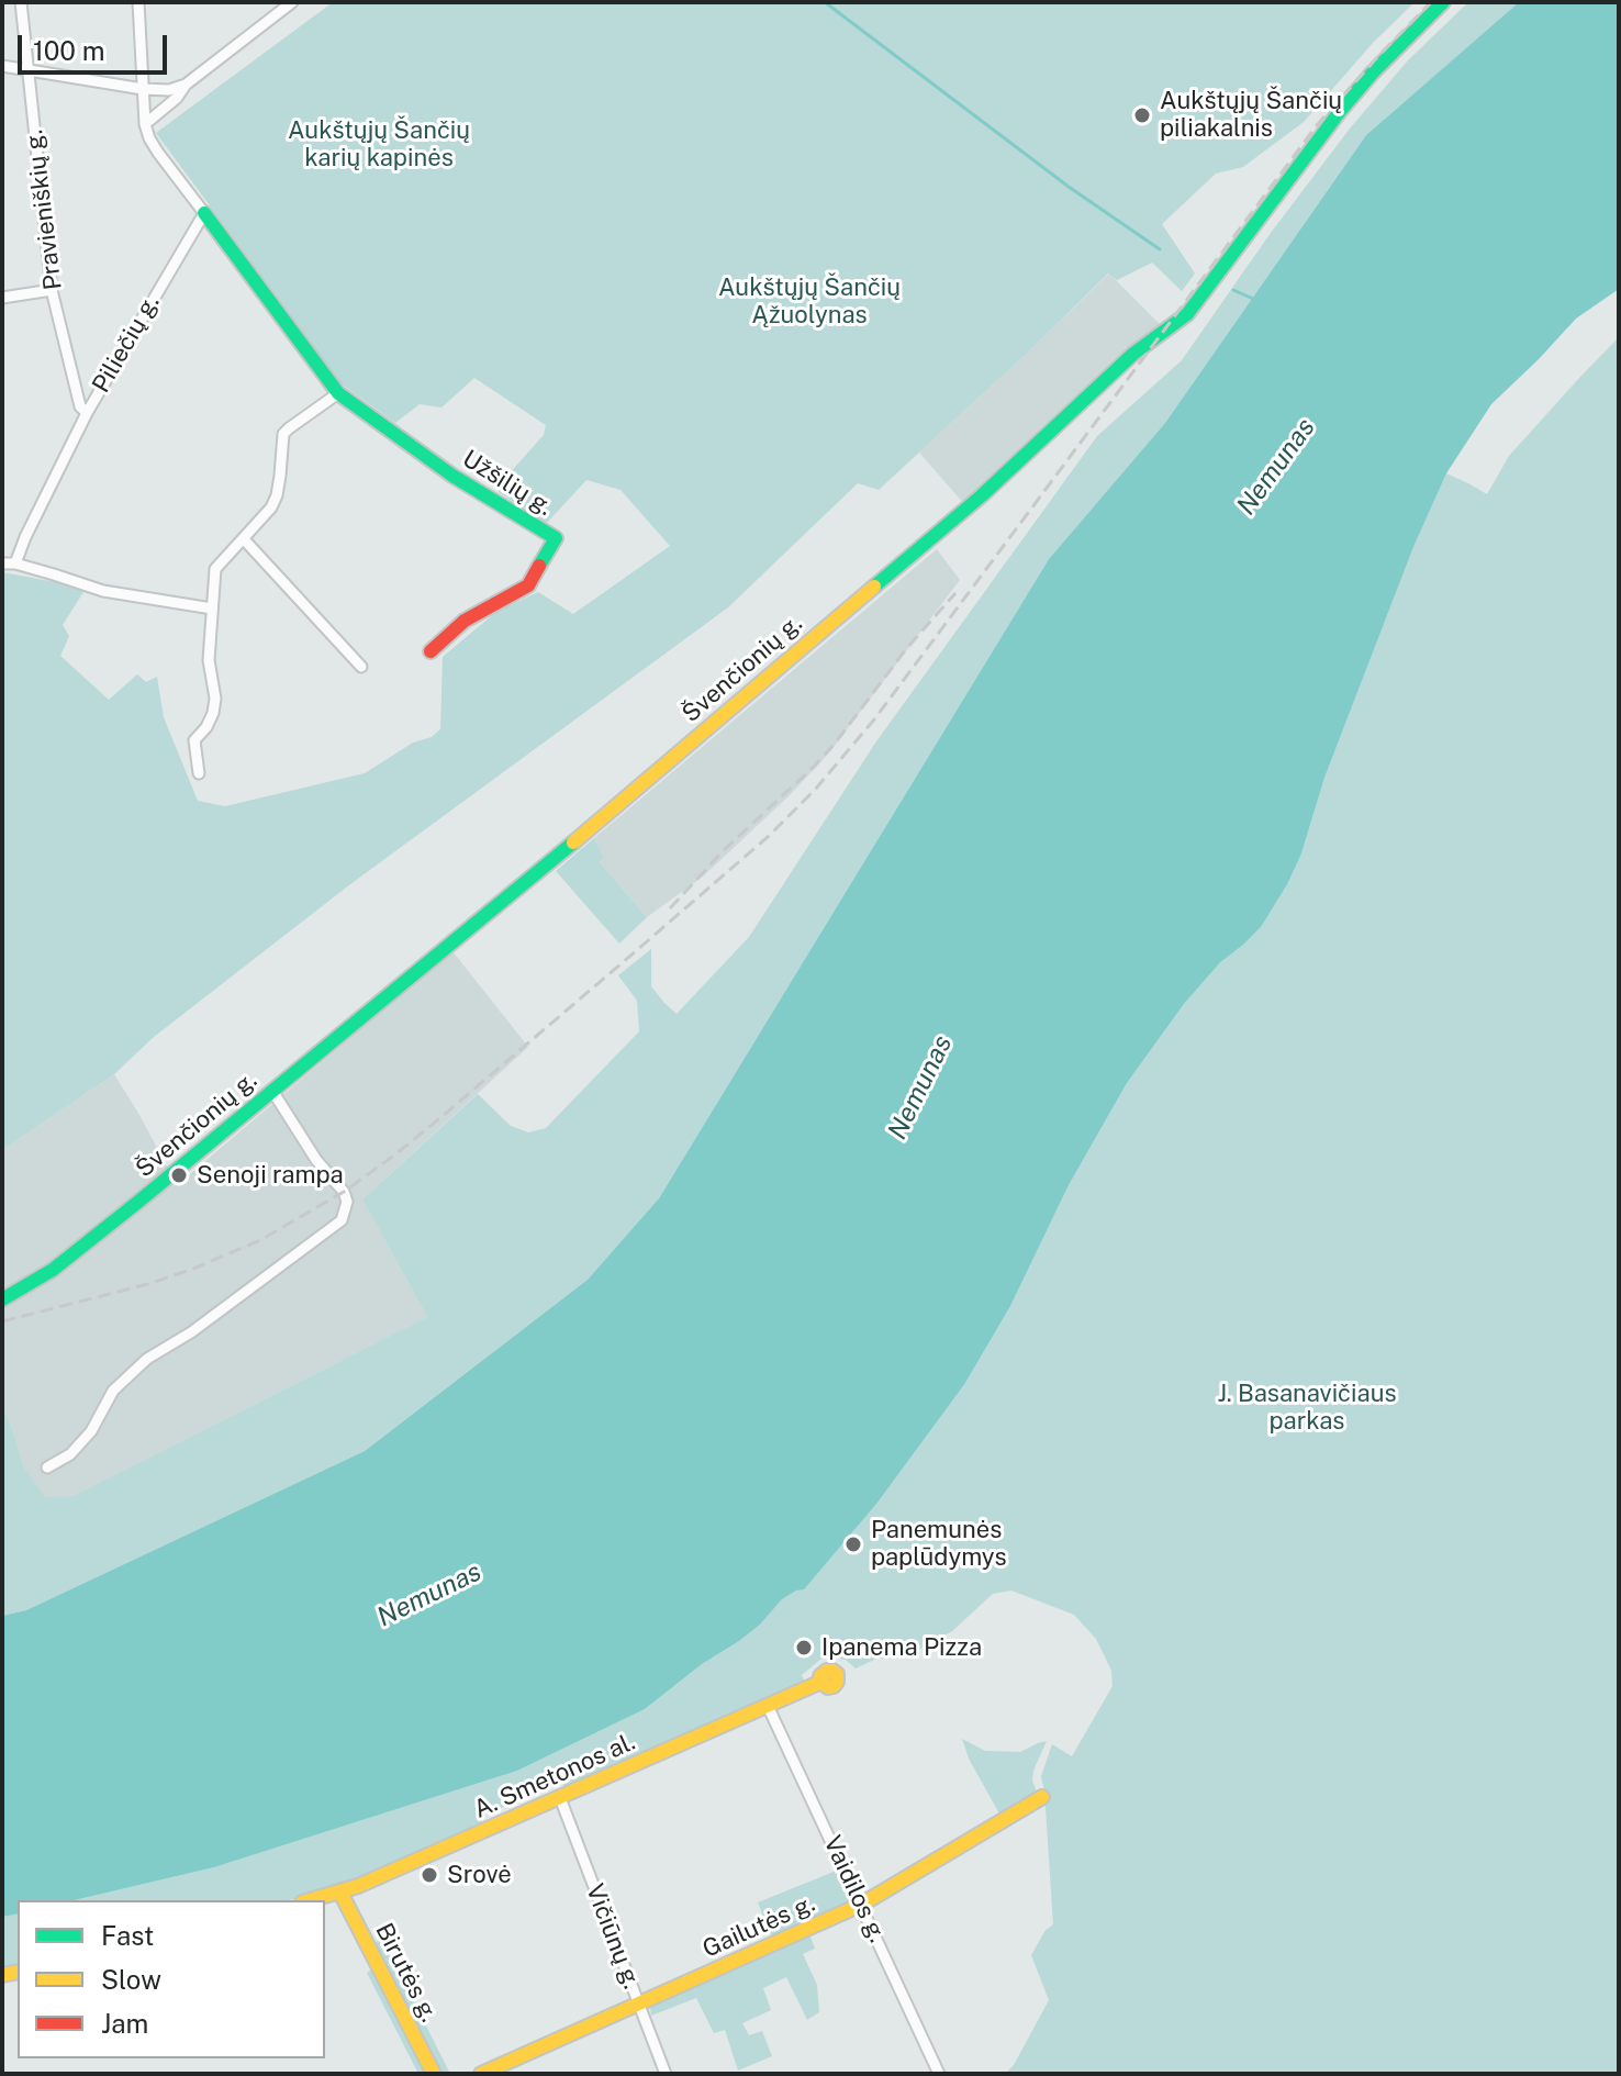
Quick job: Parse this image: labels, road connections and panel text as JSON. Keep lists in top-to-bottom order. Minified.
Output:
{"streets":{"street":["Pravieniškių g.","Piliečių g.","Užšilių g.","Švenčionių g.","A. Smetonos al.","Vaidilos g.","Gailutės g.","Vičiūnų g.","Birutės g."]},"crossings":[["Pravieniškių g.","Piliečių g."],["Piliečių g.","Užšilių g."],["A. Smetonos al.","Vaidilos g."],["A. Smetonos al.","Vičiūnų g."],["A. Smetonos al.","Birutės g."],["Vaidilos g.","Gailutės g."],["Gailutės g.","Vičiūnų g."]],"water":["Nemunas"],"parks":["Aukštųjų Šančių karių kapinės","Aukštųjų Šančių Ąžuolynas","J. Basanavičiaus parkas"],"places":["Aukštųjų Šančių piliakalnis","Senoji rampa","Panemunės paplūdymys","Ipanema Pizza","Srovė"],"legend":["Fast","Slow","Jam"],"scale_bar":"100 m"}
